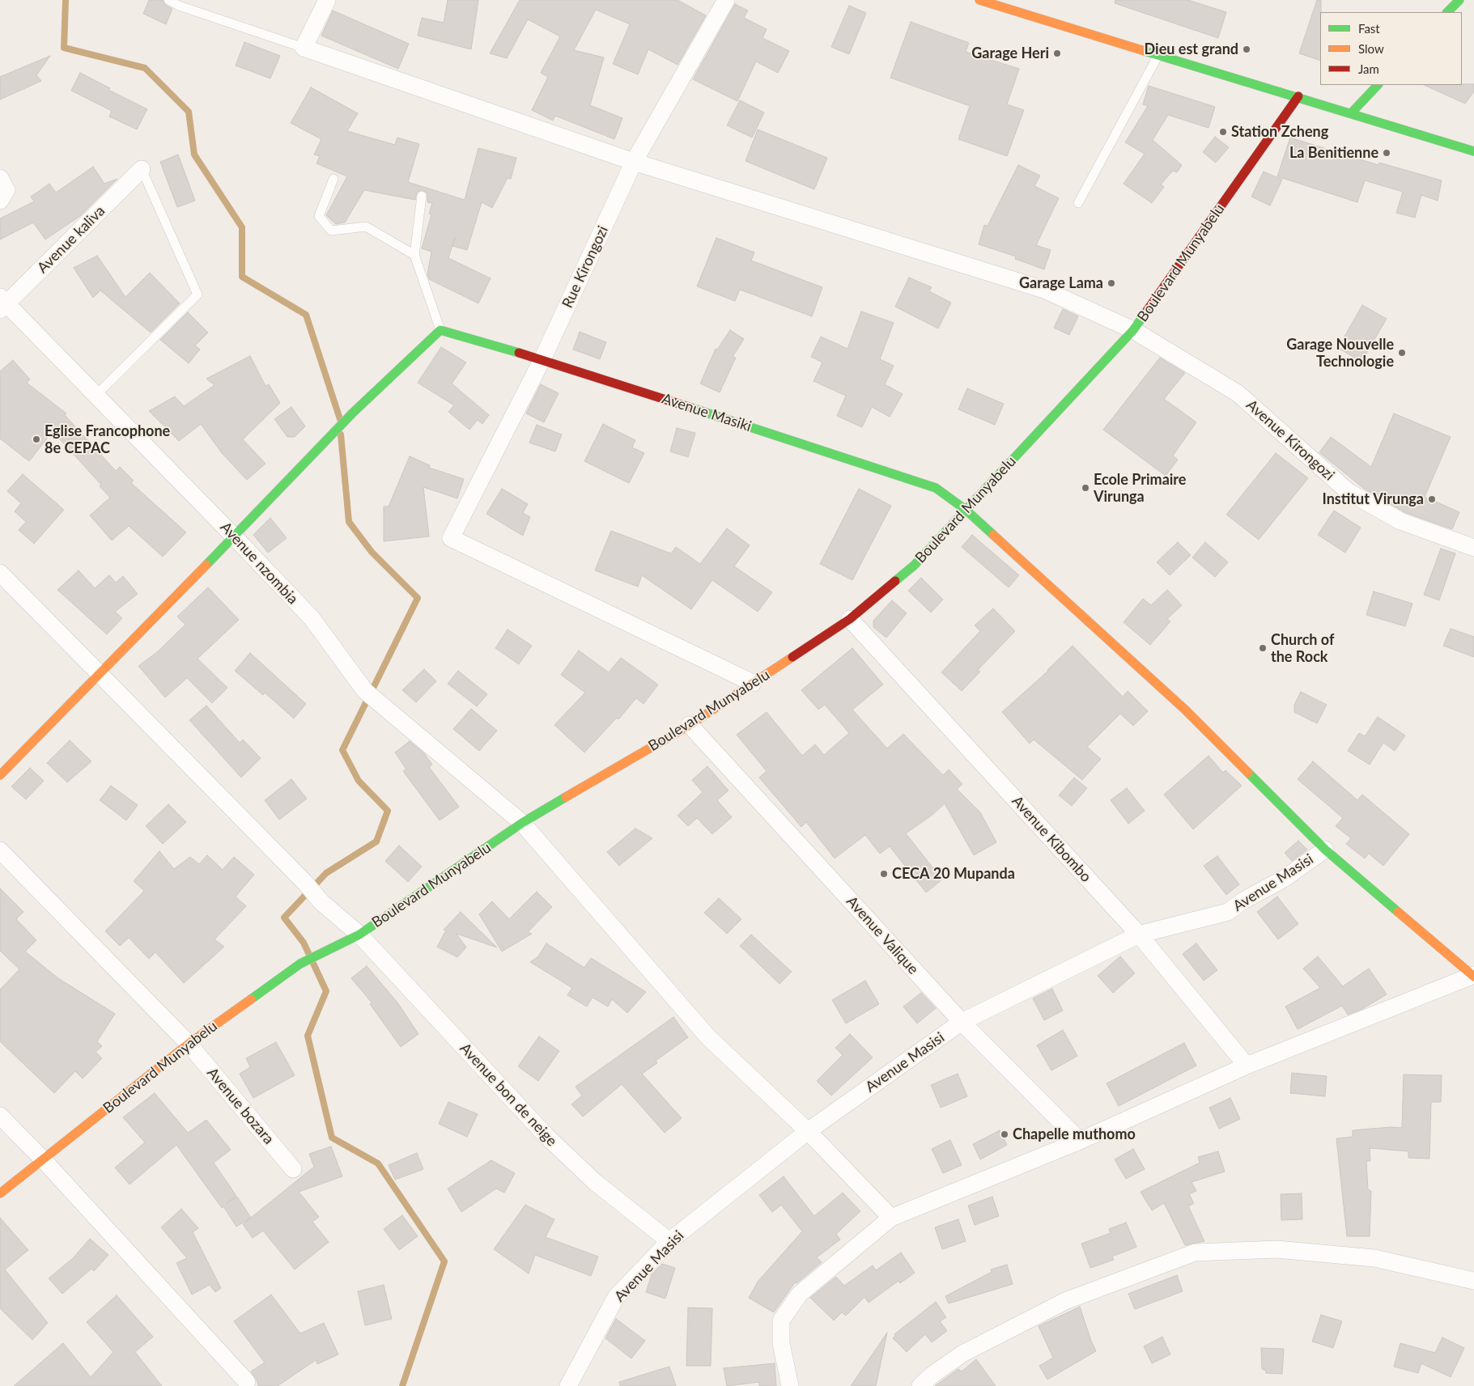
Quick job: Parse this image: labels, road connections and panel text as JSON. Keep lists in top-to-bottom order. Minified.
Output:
{"streets":{"main road":["Boulevard Munyabelu","Avenue Masiki"],"street":["Avenue kaliva","Rue Kirongozi","Avenue Kirongozi","Avenue nzombia","Avenue Kibombo","Avenue Masisi","Avenue Valique","Avenue bon de neige","Avenue bozara"]},"crossings":[["Avenue kaliva","Avenue nzombia"],["Boulevard Munyabelu","Rue Kirongozi"],["Boulevard Munyabelu","Avenue Masiki"],["Boulevard Munyabelu","Avenue Kirongozi"],["Boulevard Munyabelu","Avenue nzombia"],["Boulevard Munyabelu","Avenue Kibombo"],["Boulevard Munyabelu","Avenue Valique"],["Boulevard Munyabelu","Avenue bon de neige"],["Boulevard Munyabelu","Avenue bozara"],["Rue Kirongozi","Avenue Masiki"],["Rue Kirongozi","Avenue Kirongozi"],["Avenue Masiki","Avenue Masisi"],["Avenue nzombia","Avenue Masisi"],["Avenue Kibombo","Avenue Masisi"],["Avenue Masisi","Avenue Valique"],["Avenue Masisi","Avenue bon de neige"]],"places":["Dieu est grand","Garage Heri","Station Zcheng","La Benitienne","Garage Lama","Garage Nouvelle Technologie","Eglise Francophone 8e CEPAC","Ecole Primaire Virunga","Institut Virunga","Church of the Rock","CECA 20 Mupanda","Chapelle muthomo"],"legend":["Fast","Slow","Jam"]}
